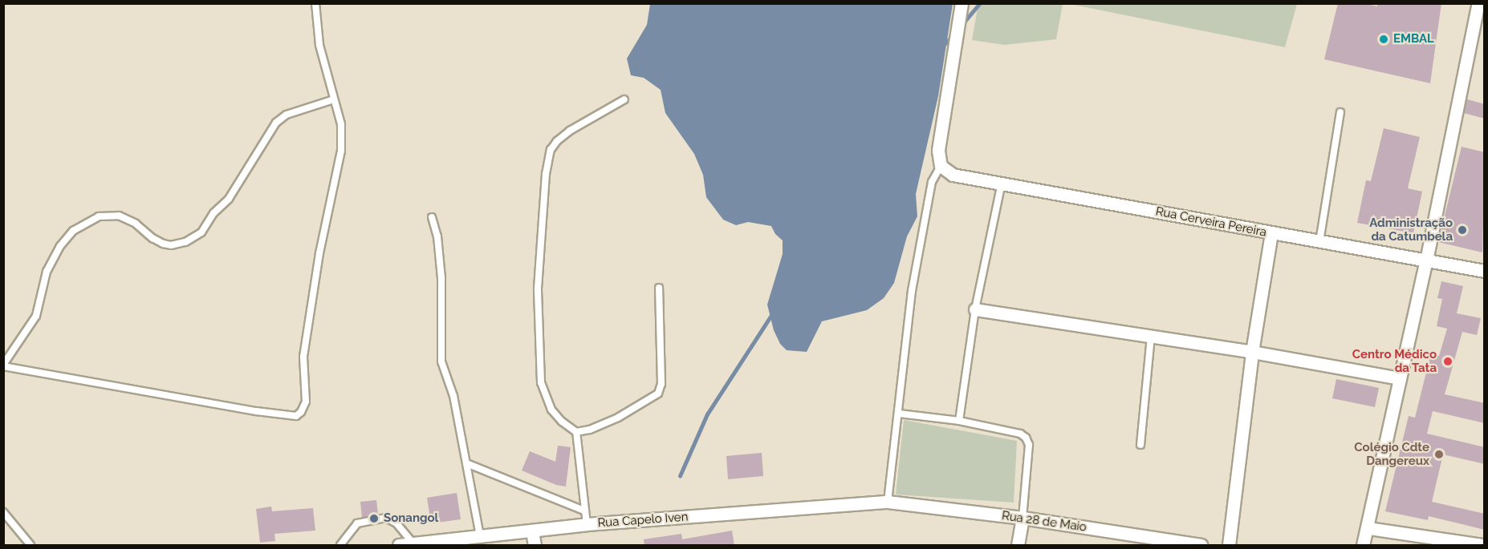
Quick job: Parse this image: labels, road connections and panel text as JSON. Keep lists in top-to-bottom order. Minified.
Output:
{"streets":{"street":["Rua Cerveira Pereira","Rua Capelo Iven","Rua 28 de Maio"]},"crossings":[["Rua Capelo Iven","Rua 28 de Maio"]],"places":["EMBAL","Administração da Catumbela","Centro Médico da Tata","Colégio Cdte Dangereux","Sonangol"]}
